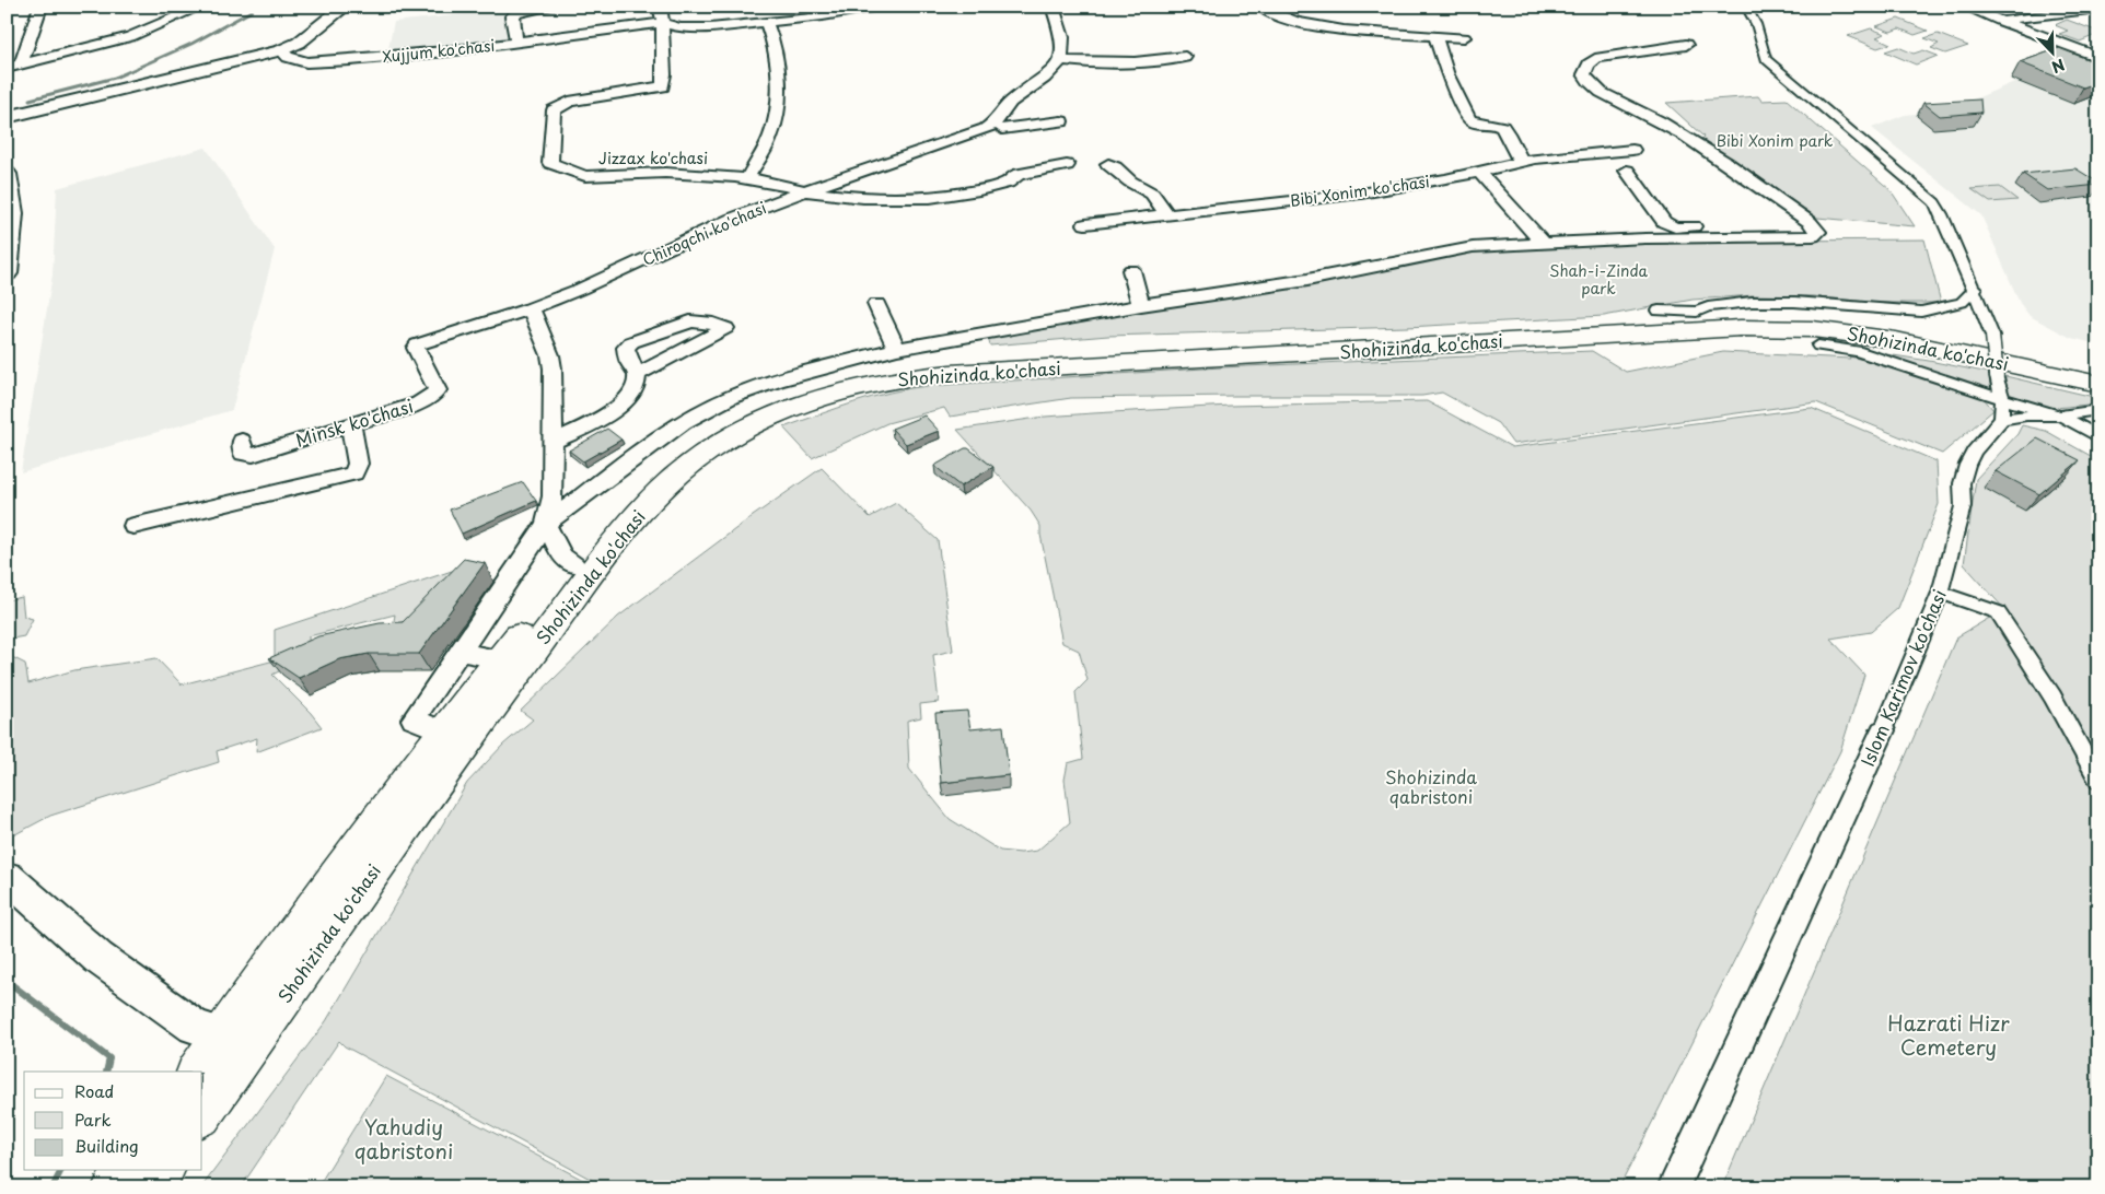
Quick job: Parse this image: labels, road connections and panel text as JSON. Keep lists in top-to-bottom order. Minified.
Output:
{"streets":{"main road":["Shohizinda ko'chasi"],"street":["Xujjum ko'chasi","Jizzax ko'chasi","Bibi Xonim ko'chasi","Chiroqchi ko'chasi","Minsk ko'chasi","Islom Karimov ko'chasi"]},"crossings":[["Xujjum ko'chasi","Jizzax ko'chasi"],["Jizzax ko'chasi","Chiroqchi ko'chasi"],["Chiroqchi ko'chasi","Minsk ko'chasi"]],"parks":["Bibi Xonim park","Shah-i-Zinda park","Shohizinda qabristoni","Hazrati Hizr Cemetery","Yahudiy qabristoni"],"legend":["Road","Park","Building"],"north":"bottom right"}
